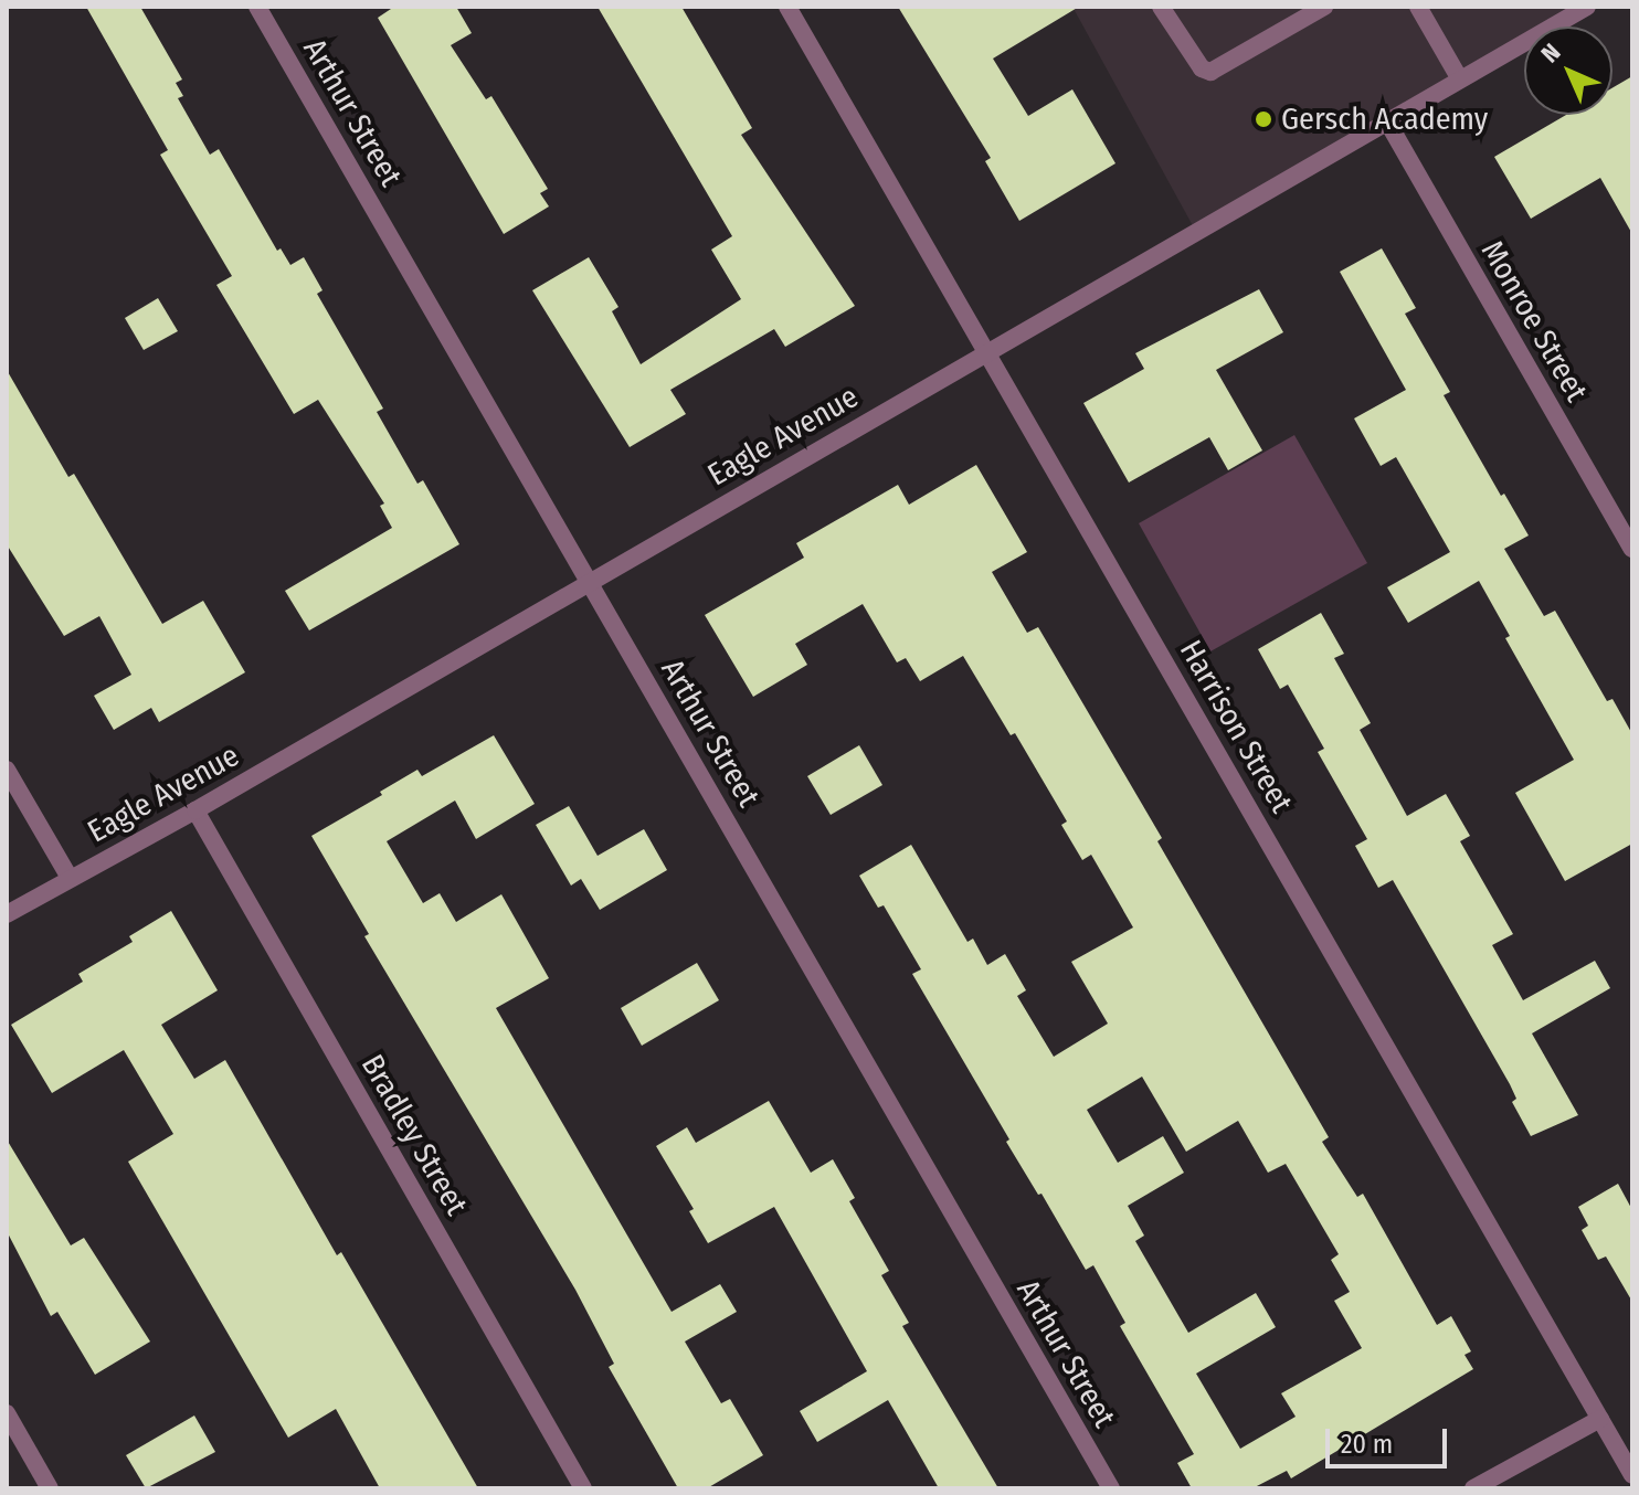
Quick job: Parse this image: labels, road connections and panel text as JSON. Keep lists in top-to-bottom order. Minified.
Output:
{"streets":{"street":["Arthur Street","Monroe Street","Eagle Avenue","Harrison Street","Bradley Street"]},"crossings":[["Arthur Street","Eagle Avenue"],["Monroe Street","Eagle Avenue"],["Eagle Avenue","Harrison Street"],["Eagle Avenue","Bradley Street"]],"places":["Gersch Academy"],"scale_bar":"20 m","north":"top left"}
